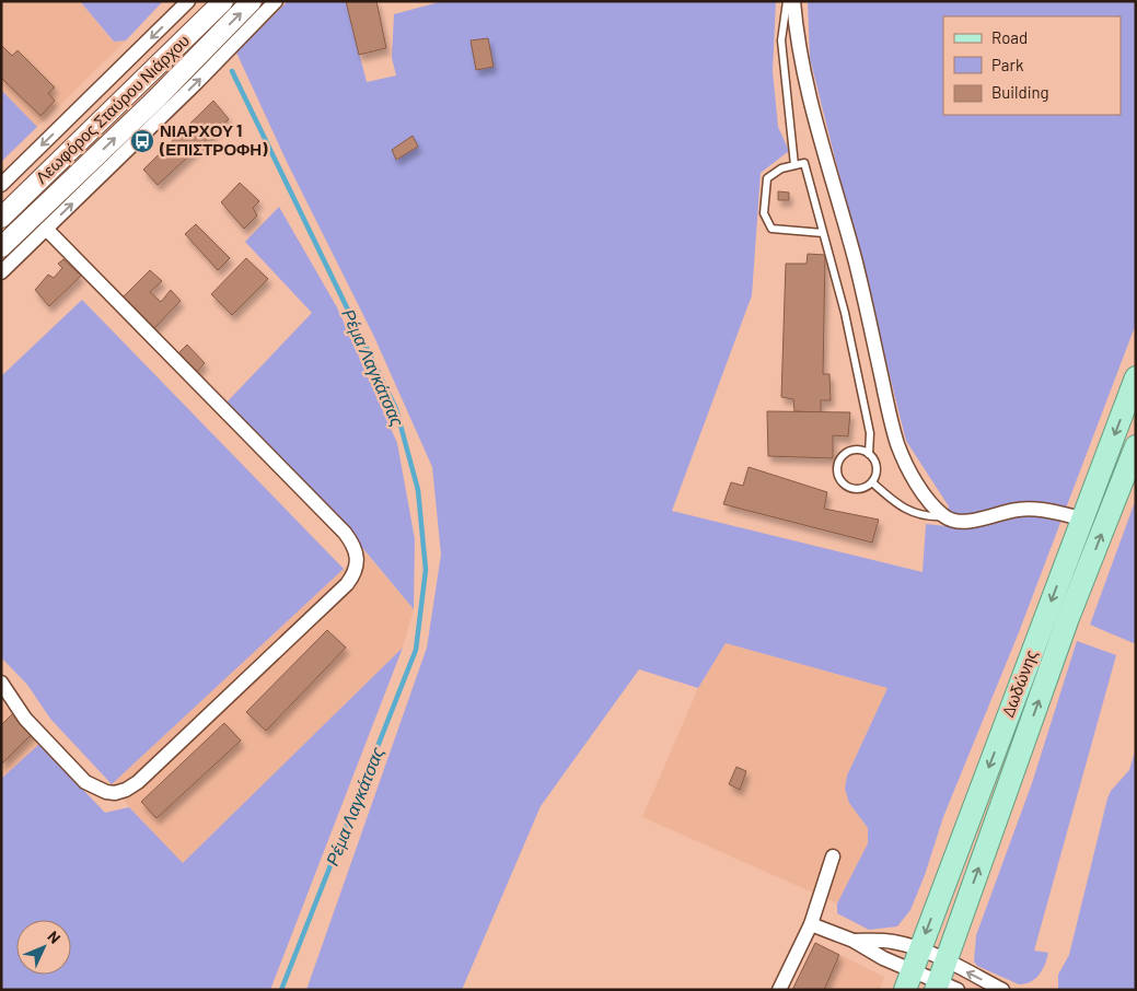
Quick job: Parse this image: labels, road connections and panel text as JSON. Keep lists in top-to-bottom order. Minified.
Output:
{"streets":{"main road":["Λεωφόρος Σταύρου Νιάρχου","Δωδώνης"]},"water":["Ρέμα Λαγκάτσας"],"places":{"bus stop":["ΝΙΑΡΧΟΥ 1 (ΕΠΙΣΤΡΟΦΗ)"]},"legend":["Road","Park","Building"],"north":"top right"}
